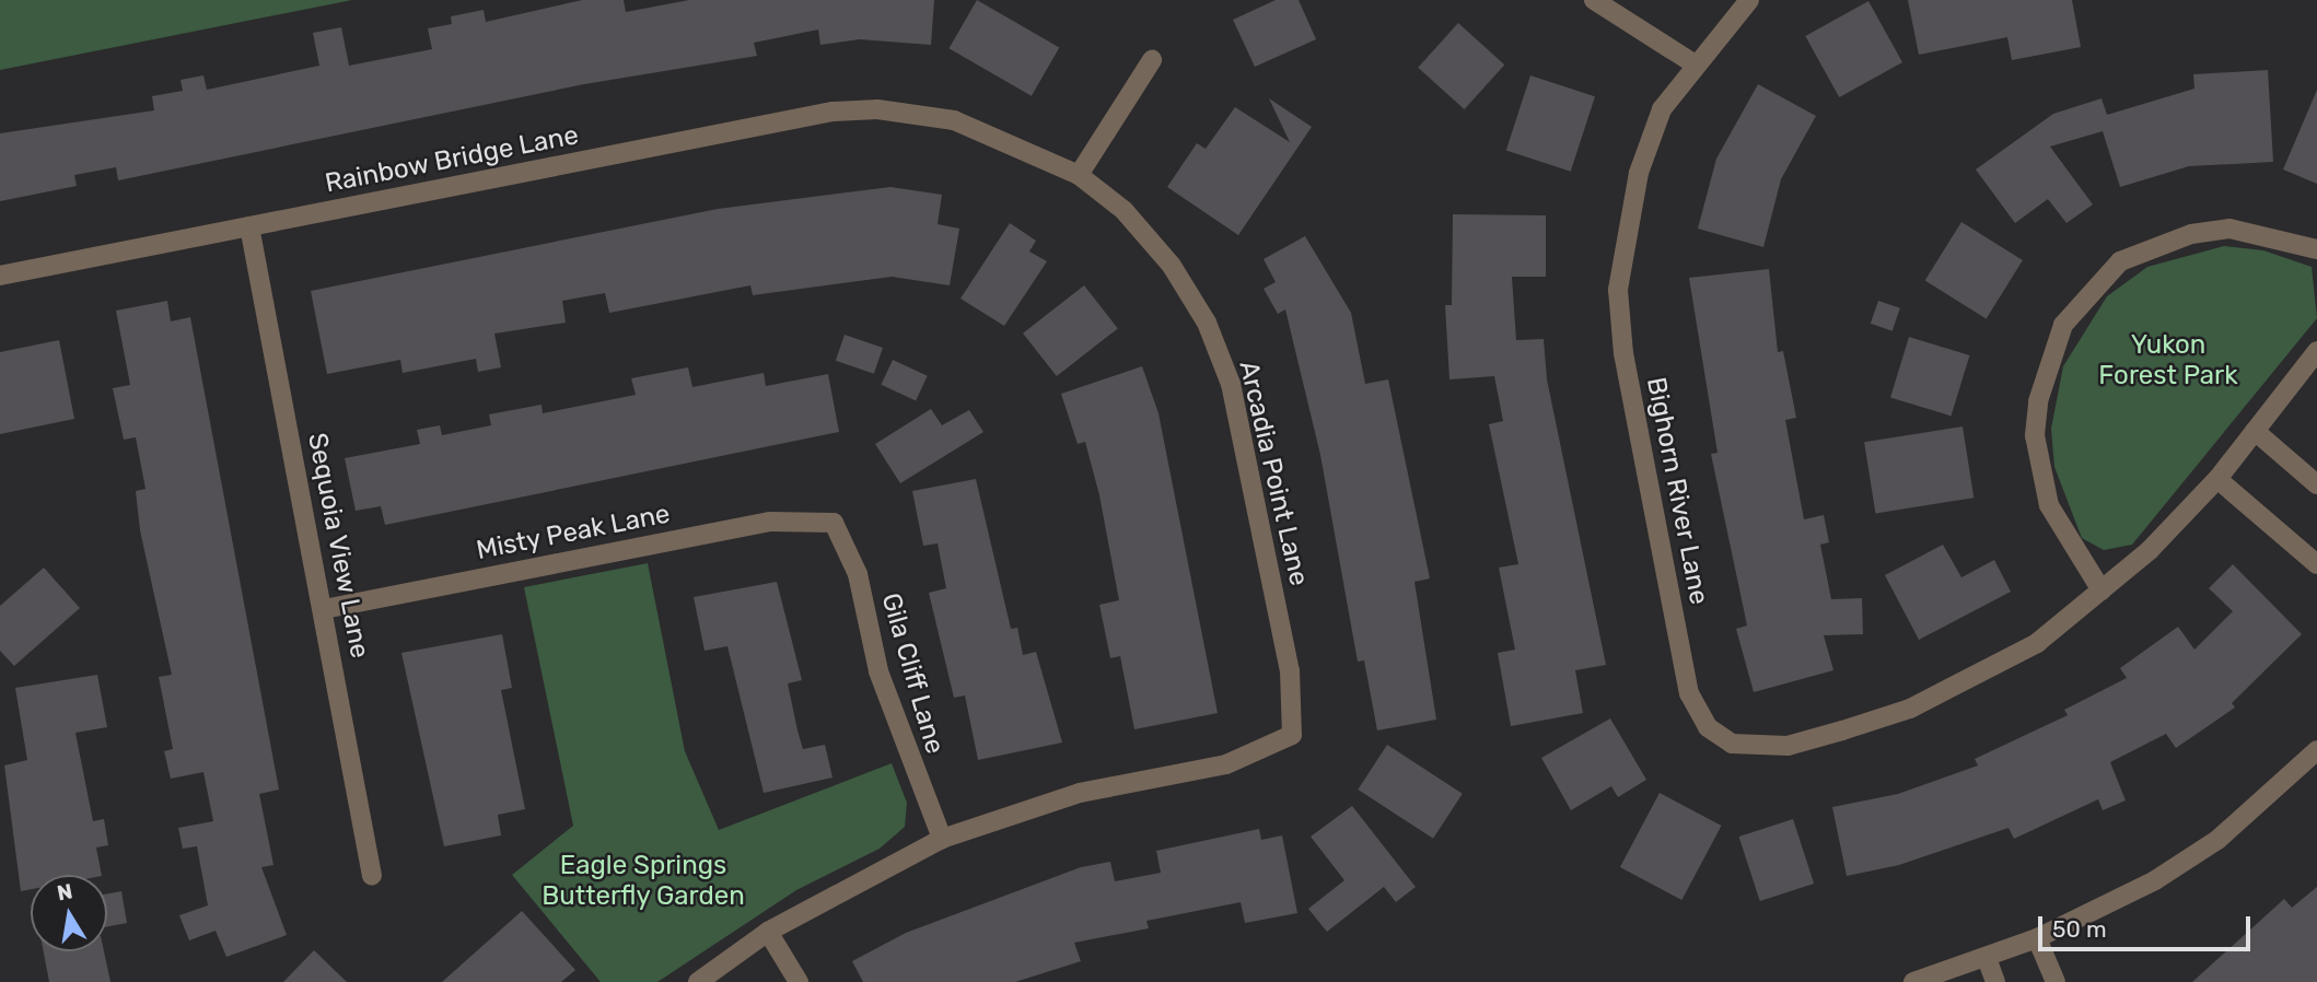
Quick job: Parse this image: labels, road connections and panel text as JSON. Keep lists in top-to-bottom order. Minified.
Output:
{"streets":{"street":["Rainbow Bridge Lane","Arcadia Point Lane","Bighorn River Lane","Misty Peak Lane","Sequoia View Lane","Gila Cliff Lane"]},"crossings":[["Rainbow Bridge Lane","Arcadia Point Lane"],["Rainbow Bridge Lane","Sequoia View Lane"],["Arcadia Point Lane","Gila Cliff Lane"],["Misty Peak Lane","Sequoia View Lane"],["Misty Peak Lane","Gila Cliff Lane"]],"parks":["Yukon Forest Park","Eagle Springs Butterfly Garden"],"scale_bar":"50 m","north":"top"}
